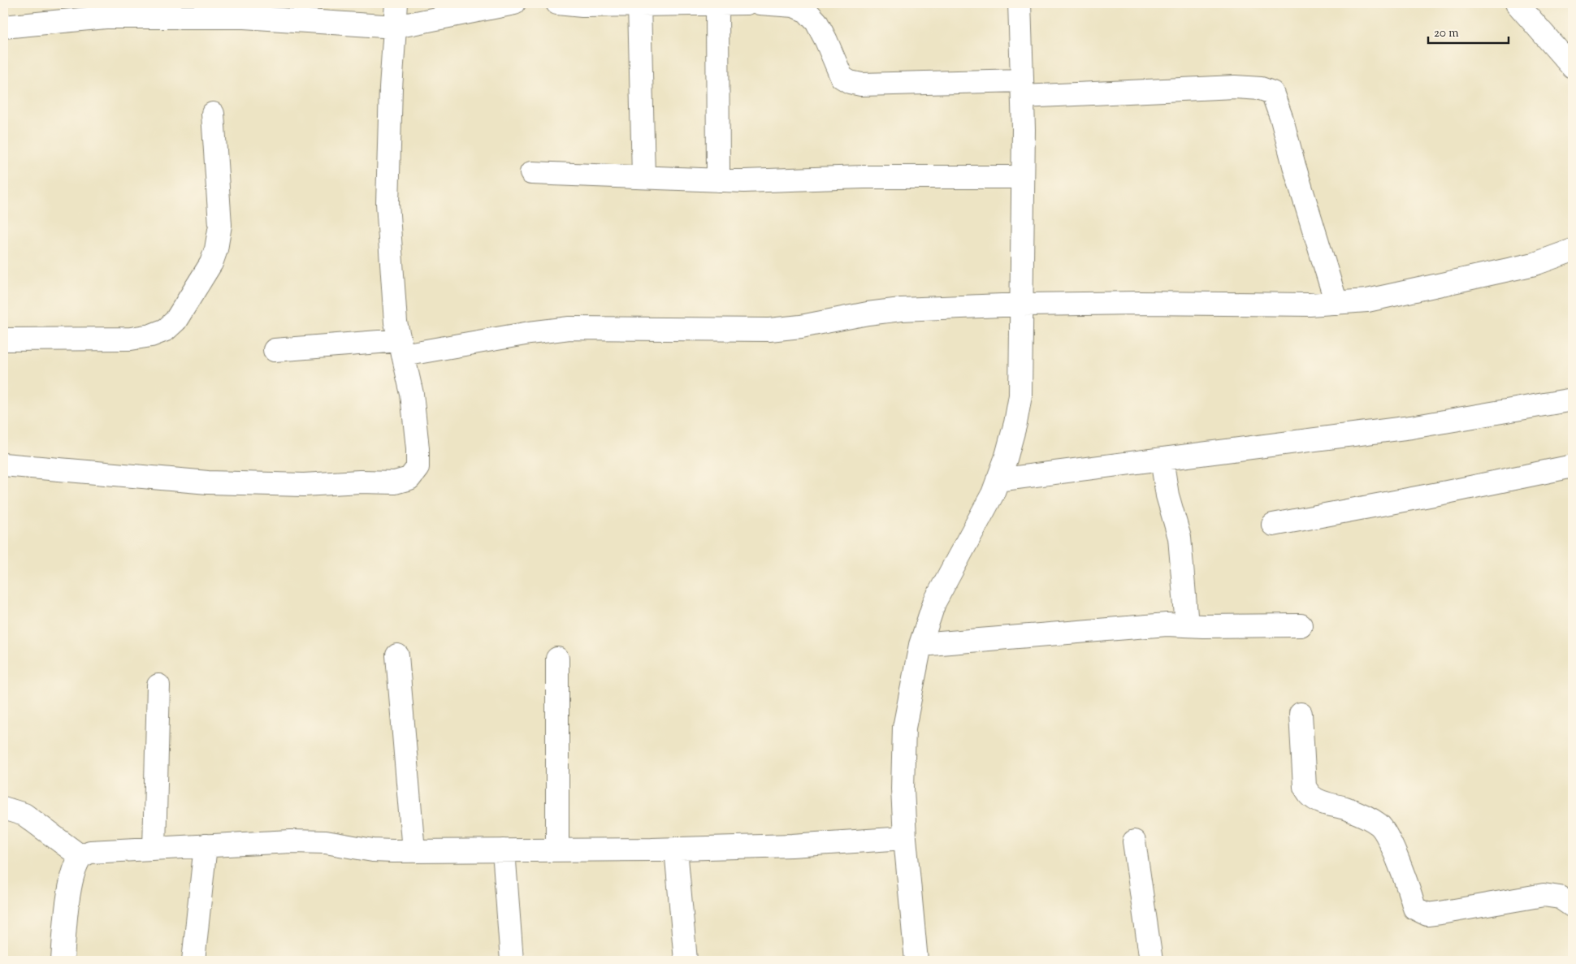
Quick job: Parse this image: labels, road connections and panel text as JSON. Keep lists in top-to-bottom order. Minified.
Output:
{"scale_bar":"20 m"}
